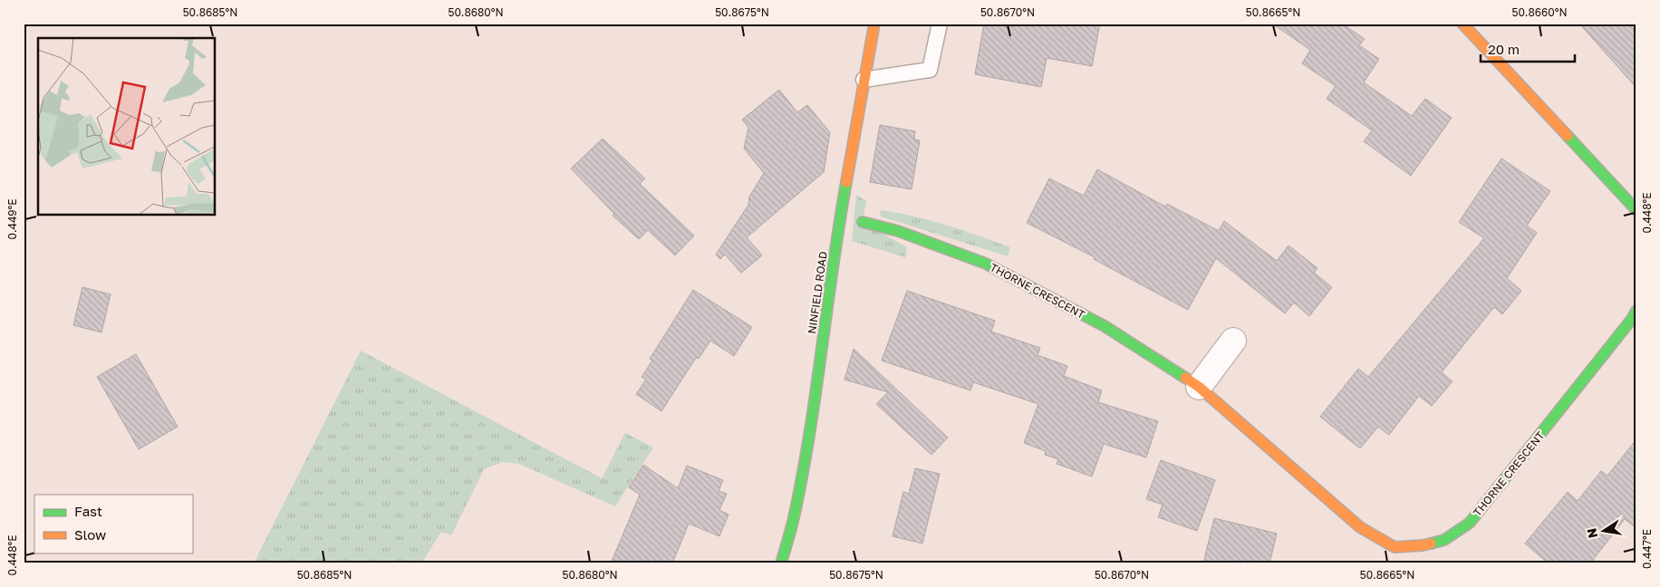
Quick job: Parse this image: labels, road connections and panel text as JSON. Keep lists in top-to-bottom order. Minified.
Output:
{"streets":{"street":["THORNE CRESCENT","NINFIELD ROAD"]},"legend":["Fast","Slow"],"scale_bar":"20 m","north":"left","coordinates":["50.8685°N","50.8680°N","50.8675°N","50.8670°N","50.8665°N","50.8660°N","0.448°E","0.449°E","0.447°E"]}
